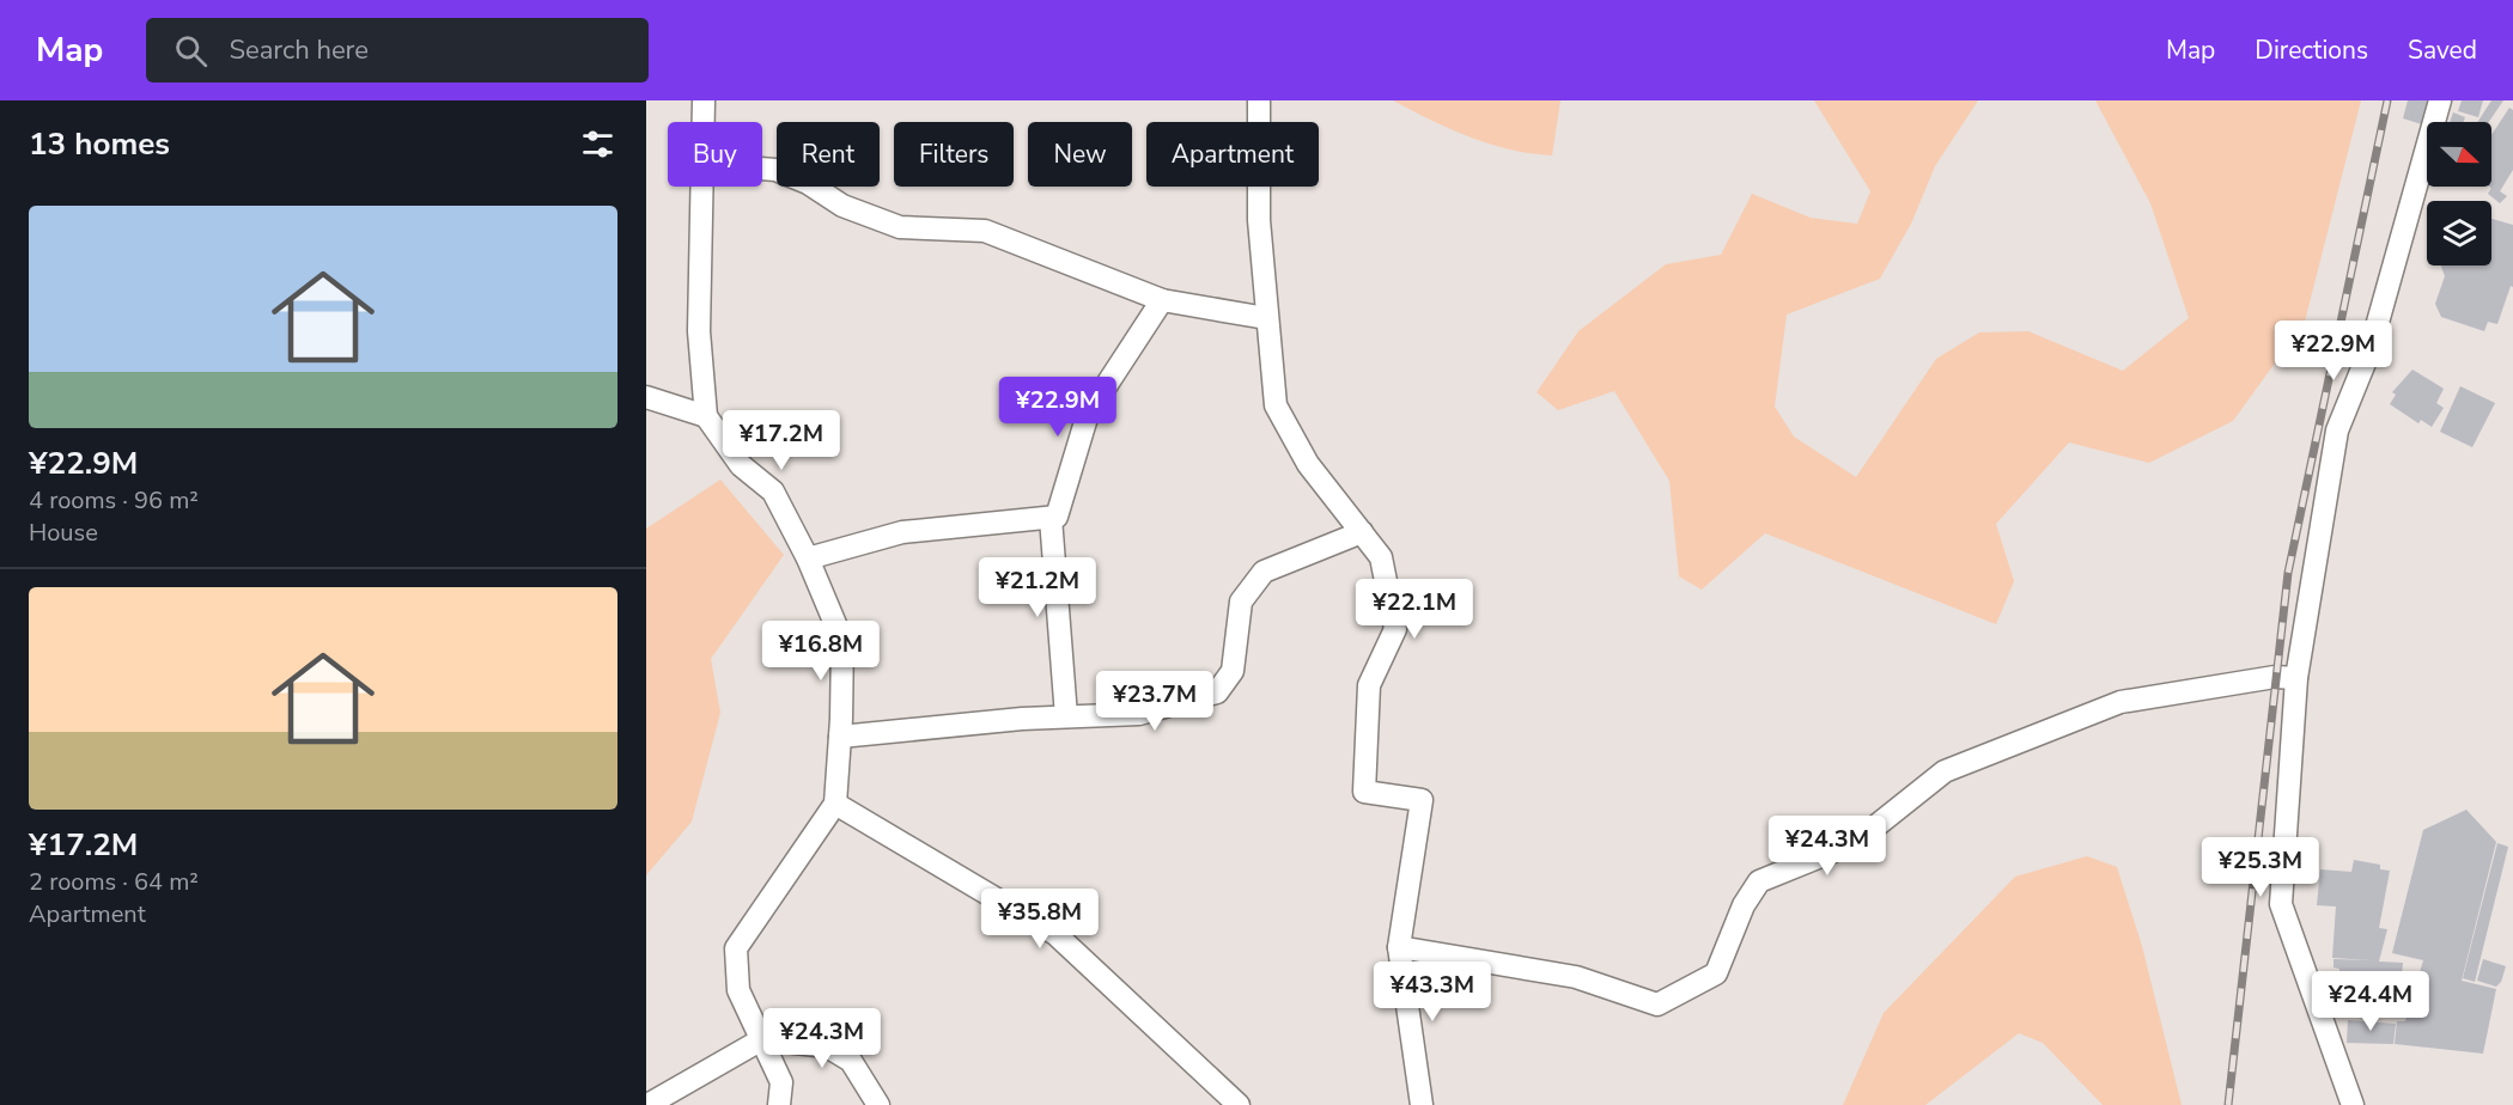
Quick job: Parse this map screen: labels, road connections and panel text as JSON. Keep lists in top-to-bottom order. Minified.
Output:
{"north":"right","page":{"header":"Map","search":"Search here","nav":["Map","Directions","Saved"],"heading":"13 homes","chip":["Buy","Rent","Filters","New","Apartment"],"list":[{"name":"¥22.9M","note":"4 rooms · 96 m² · House"},{"name":"¥17.2M","note":"2 rooms · 64 m² · Apartment"}],"price":["¥22.9M","¥22.9M","¥17.2M","¥21.2M","¥22.1M","¥16.8M","¥23.7M","¥24.3M","¥25.3M","¥35.8M","¥43.3M","¥24.4M","¥24.3M"]}}
